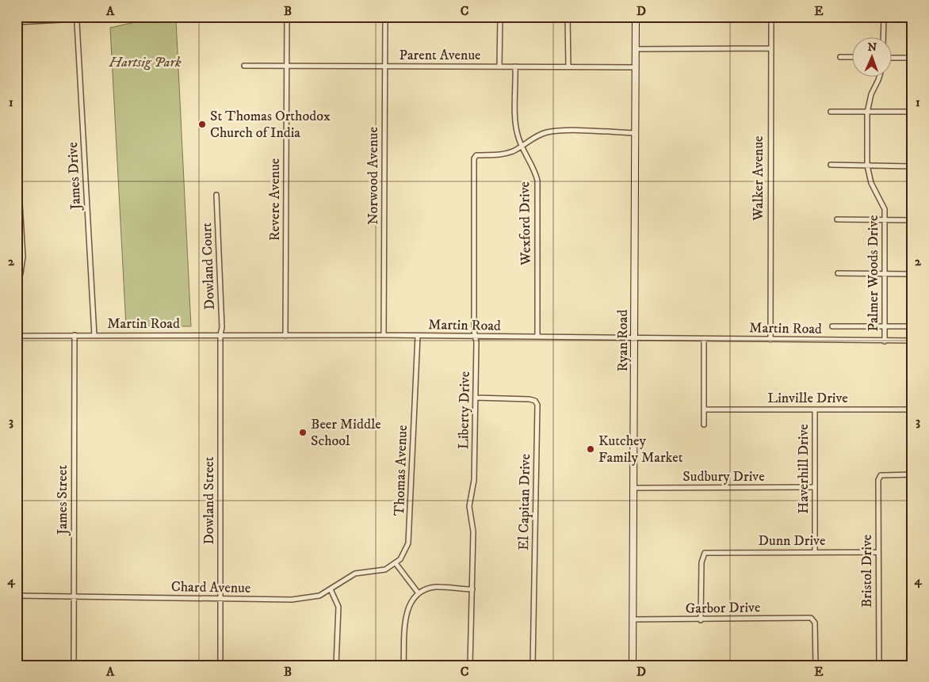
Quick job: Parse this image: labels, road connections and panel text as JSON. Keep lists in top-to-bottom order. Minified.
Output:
{"streets":{"main road":["Ryan Road"],"street":["Parent Avenue","James Drive","Norwood Avenue","Walker Avenue","Revere Avenue","Wexford Drive","Dowland Court","Palmer Woods Drive","Martin Road","Linville Drive","Liberty Drive","Haverhill Drive","Thomas Avenue","Sudbury Drive","James Street","Dowland Street","El Capitan Drive","Dunn Drive","Bristol Drive","Chard Avenue","Garbor Drive"]},"crossings":[["Parent Avenue","Norwood Avenue"],["Parent Avenue","Revere Avenue"],["Parent Avenue","Wexford Drive"],["Parent Avenue","Ryan Road"],["James Drive","Martin Road"],["Norwood Avenue","Martin Road"],["Walker Avenue","Martin Road"],["Revere Avenue","Martin Road"],["Wexford Drive","Martin Road"],["Wexford Drive","Liberty Drive"],["Dowland Court","Martin Road"],["Dowland Court","Dowland Street"],["Palmer Woods Drive","Martin Road"],["Martin Road","Ryan Road"],["Martin Road","Liberty Drive"],["Martin Road","Thomas Avenue"],["Martin Road","James Street"],["Martin Road","Dowland Street"],["Ryan Road","Sudbury Drive"],["Ryan Road","Garbor Drive"],["Linville Drive","Haverhill Drive"],["Liberty Drive","El Capitan Drive"],["Haverhill Drive","Sudbury Drive"],["Haverhill Drive","Dunn Drive"],["Thomas Avenue","Chard Avenue"],["James Street","Chard Avenue"],["Dowland Street","Chard Avenue"],["Dunn Drive","Bristol Drive"],["Dunn Drive","Garbor Drive"]],"parks":["Hartsig Park"],"places":["St Thomas Orthodox Church of India","Beer Middle School","Kutchey Family Market"],"north":"top","grid":{"columns":["A","B","C","D","E"],"rows":["1","2","3","4"]}}
